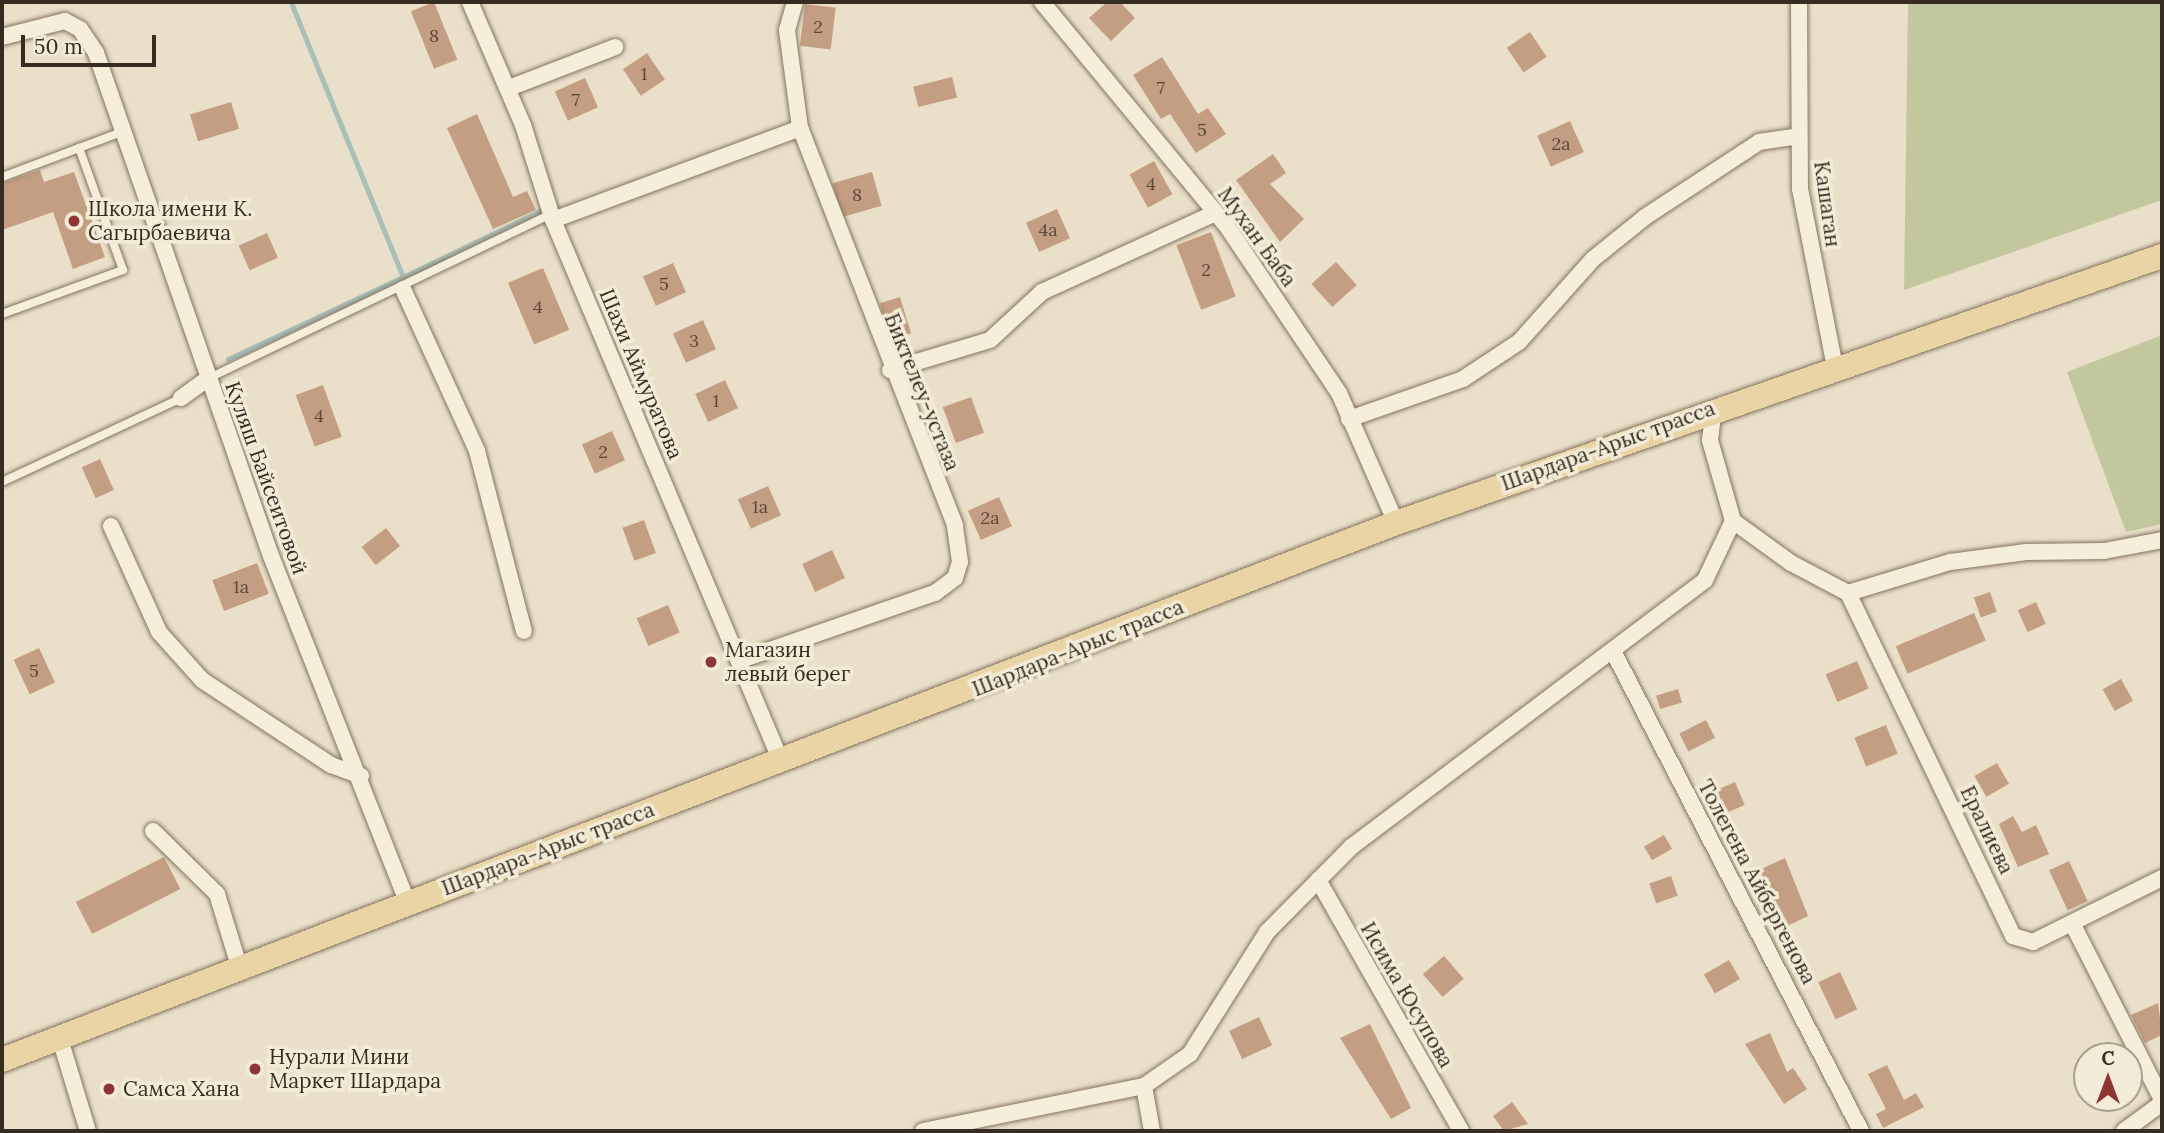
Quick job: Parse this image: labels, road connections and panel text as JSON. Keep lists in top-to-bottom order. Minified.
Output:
{"streets":{"main road":["Шардара-Арыс трасса"],"street":["Кашаган","Мухан Баба","Шахи Аймуратова","Биктелеу-устаза","Куляш Байсеитовой","Ералиева","Толегена Айбергенова","Исима Юсупова"]},"crossings":[["Кашаган","Шардара-Арыс трасса"],["Мухан Баба","Шардара-Арыс трасса"],["Шахи Аймуратова","Биктелеу-устаза"],["Шахи Аймуратова","Шардара-Арыс трасса"],["Шардара-Арыс трасса","Куляш Байсеитовой"]],"places":["Школа имени К. Сагырбаевича","Магазин левый берег","Нурали Мини Маркет Шардара","Самса Хана"],"house_numbers":["2","8","1","7","7","5","2а","4","8","4а","2","5","4","3","1","4","2","1а","2а","1а","5"],"scale_bar":"50 m","north":"top"}
